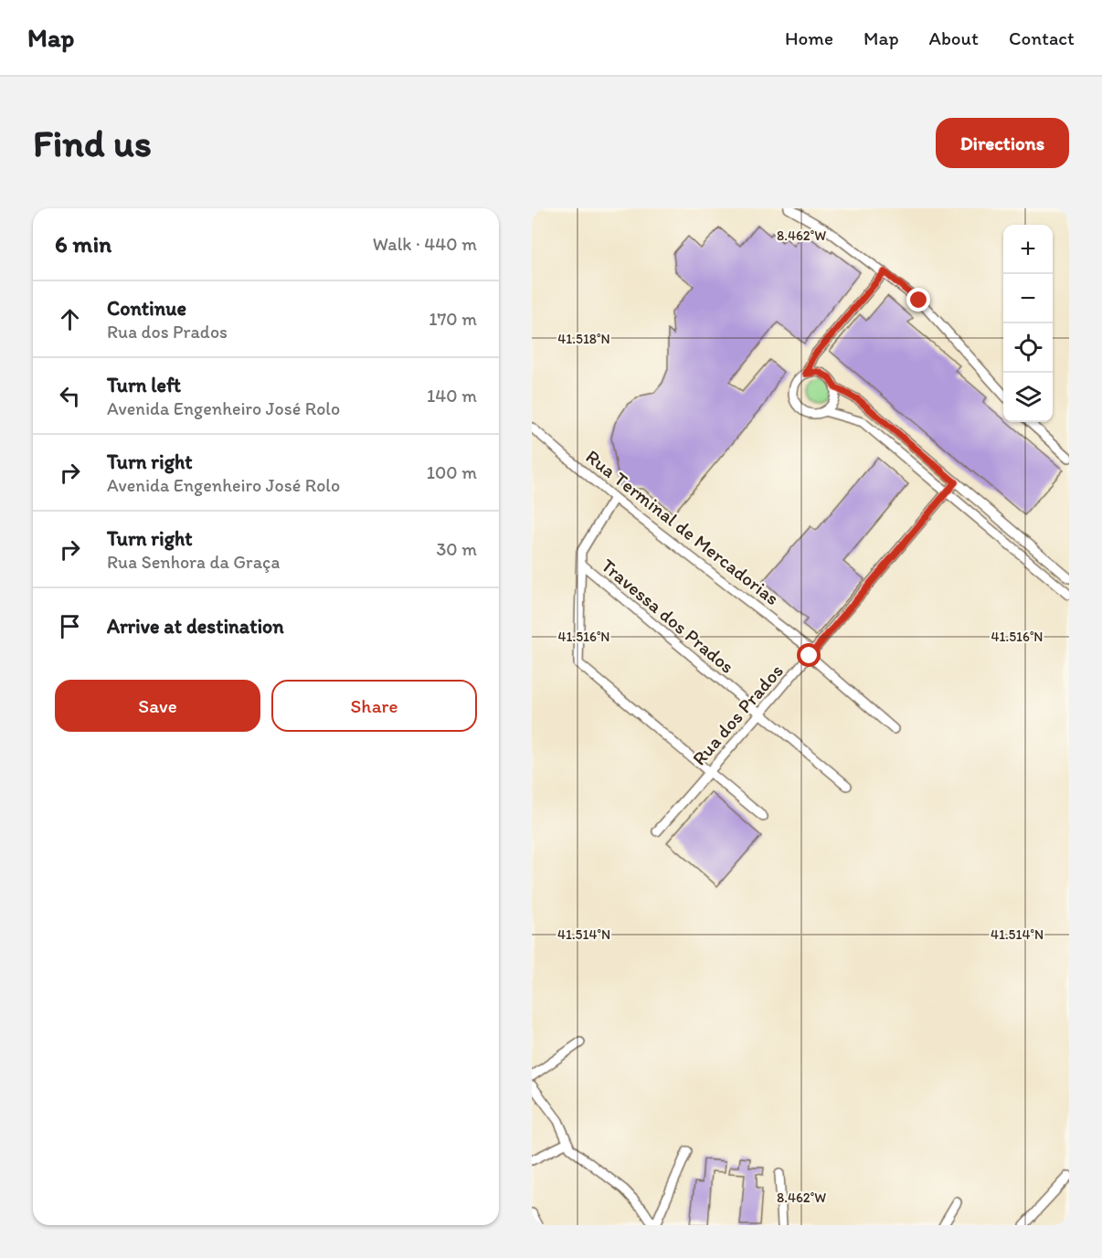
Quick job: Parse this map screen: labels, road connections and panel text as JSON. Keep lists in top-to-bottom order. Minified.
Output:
{"streets":{"street":["Rua Terminal de Mercadorias","Travessa dos Prados","Rua dos Prados"]},"crossings":[["Rua Terminal de Mercadorias","Rua dos Prados"],["Travessa dos Prados","Rua dos Prados"]],"page":{"header":"Map","nav":["Home","Map","About","Contact"],"buttons":["Directions",["Save","Share"]],"title":"Find us","heading":["6 min","Walk · 440 m"],"map_buttons":["+","−"],"list":[["Continue","Rua dos Prados","170 m"],["Turn left","Avenida Engenheiro José Rolo","140 m"],["Turn right","Avenida Engenheiro José Rolo","100 m"],["Turn right","Rua Senhora da Graça","30 m"],"Arrive at destination"]},"coordinates":["8.462°W","41.518°N","41.516°N","41.514°N"]}
